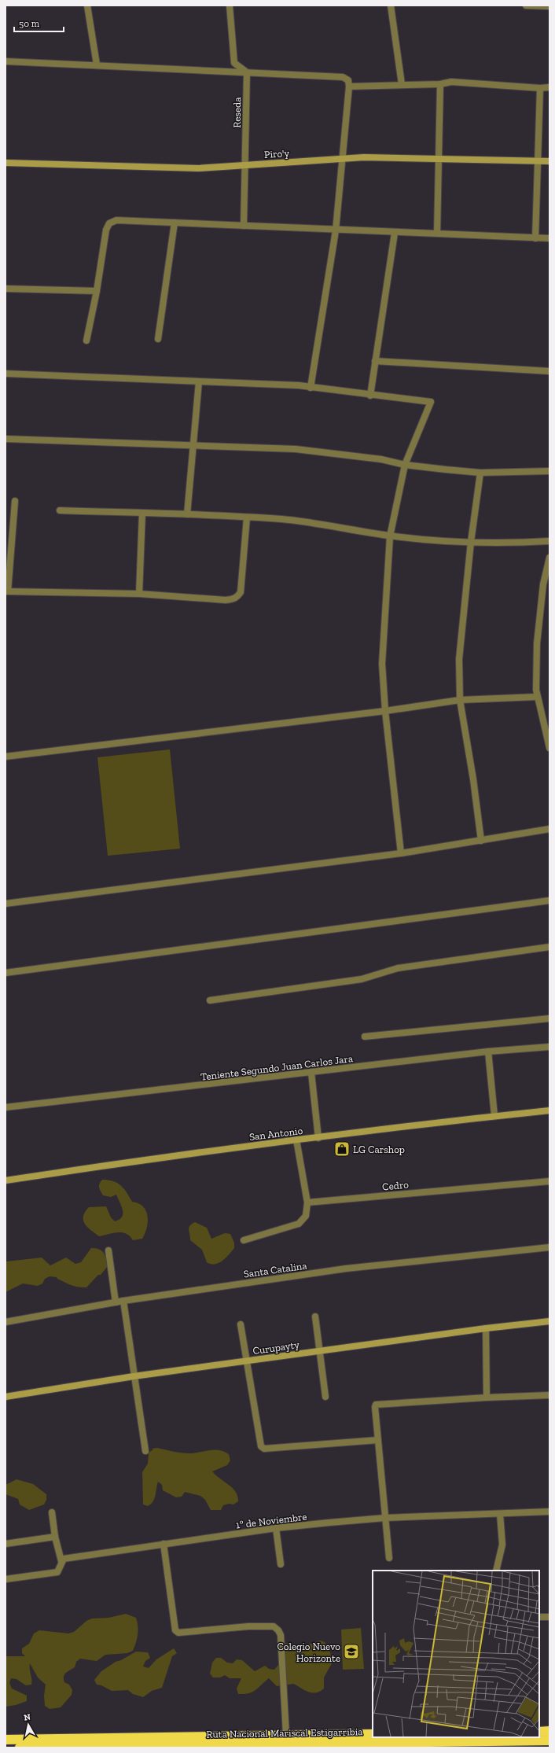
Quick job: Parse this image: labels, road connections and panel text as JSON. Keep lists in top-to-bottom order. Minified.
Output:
{"streets":{"highway":["Ruta Nacional Mariscal Estigarribia"],"street":["Reseda","Piro'y","Teniente Segundo Juan Carlos Jara","San Antonio","Cedro","Santa Catalina","Curupayty","1º de Noviembre"]},"crossings":[["Reseda","Piro'y"]],"places":{"shop":["LG Carshop"],"school or university":["Colegio Nuevo Horizonte"]},"scale_bar":"50 m","north":"top"}
